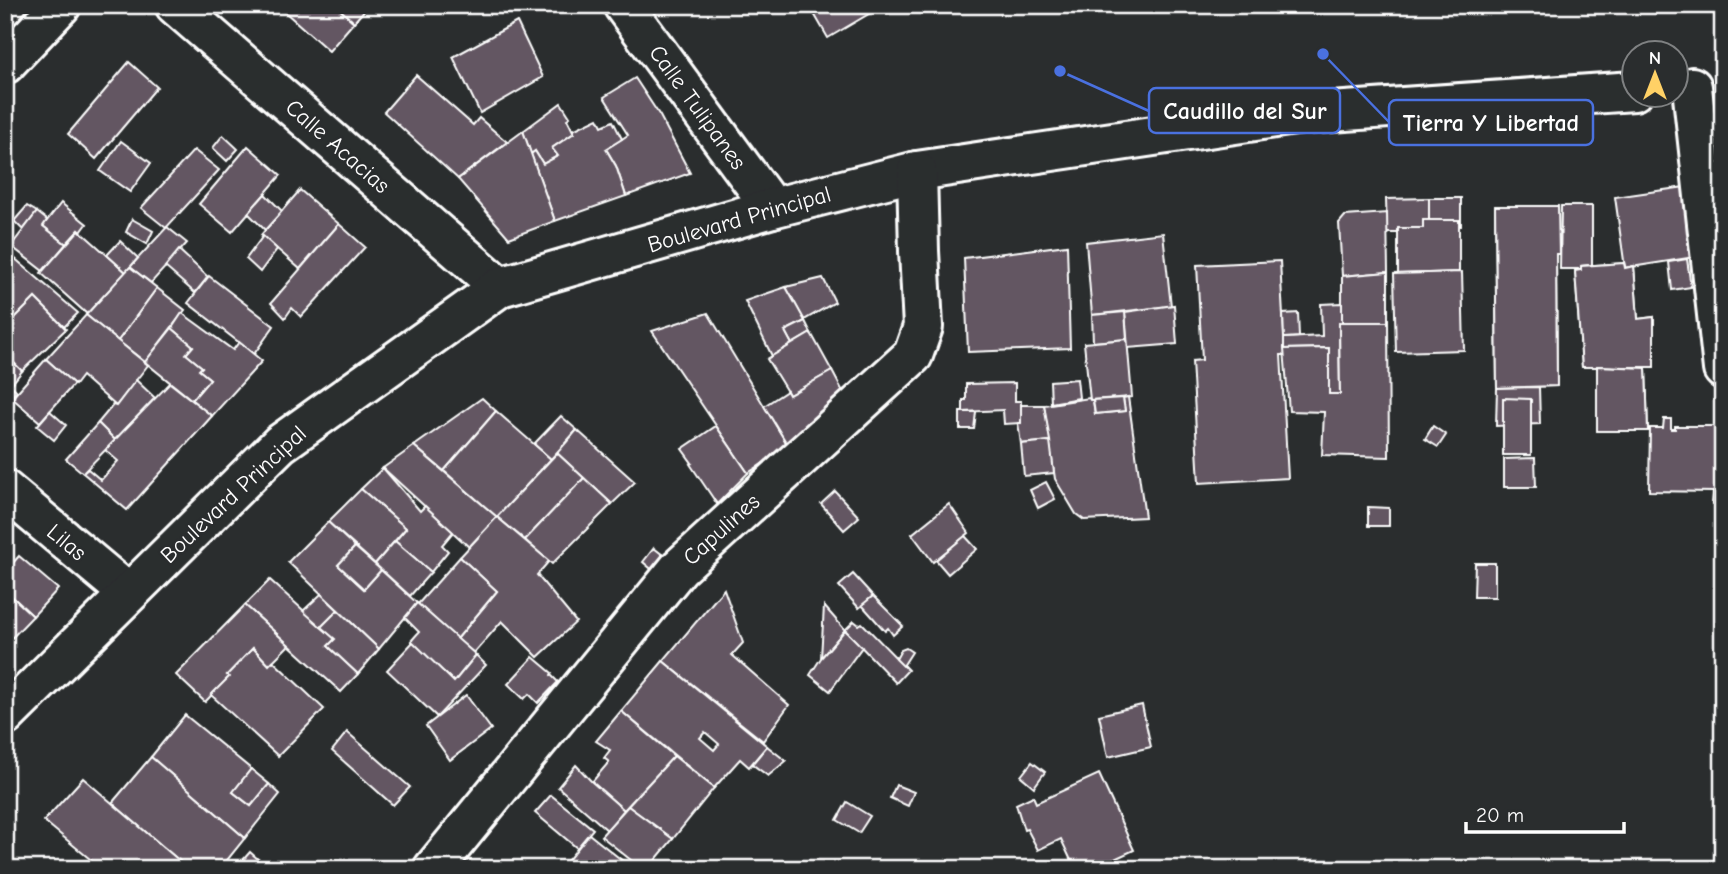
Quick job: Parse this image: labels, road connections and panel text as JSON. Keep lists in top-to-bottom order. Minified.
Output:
{"streets":{"street":["Calle Tulipanes","Calle Acacias","Boulevard Principal","Capulines","Lilas"]},"crossings":[["Calle Tulipanes","Boulevard Principal"],["Calle Acacias","Boulevard Principal"],["Boulevard Principal","Capulines"],["Boulevard Principal","Lilas"]],"places":["Tierra Y Libertad","Caudillo del Sur"],"scale_bar":"20 m","north":"top"}
